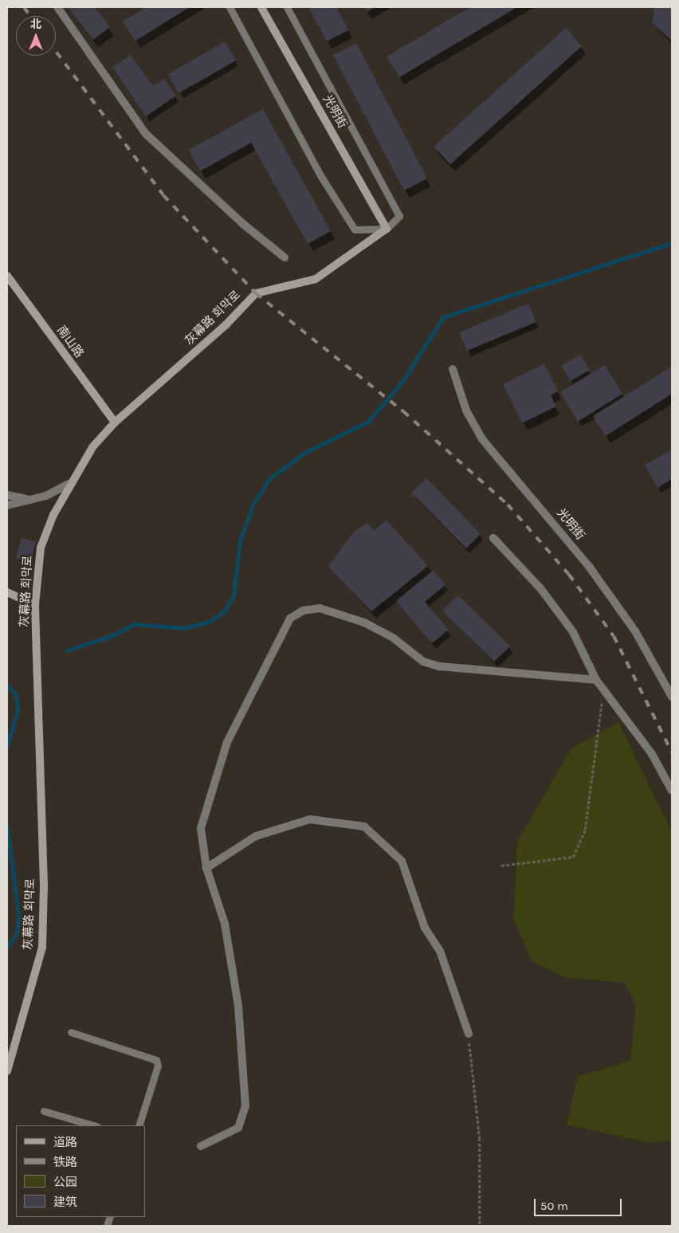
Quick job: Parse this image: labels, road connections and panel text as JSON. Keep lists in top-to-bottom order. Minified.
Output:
{"streets":{"main road":["光明街","灰幕路 회막로","南山路"]},"crossings":[["光明街","灰幕路 회막로"],["灰幕路 회막로","南山路"]],"legend":["道路","铁路","公园","建筑"],"scale_bar":"50 m","north":"top"}
